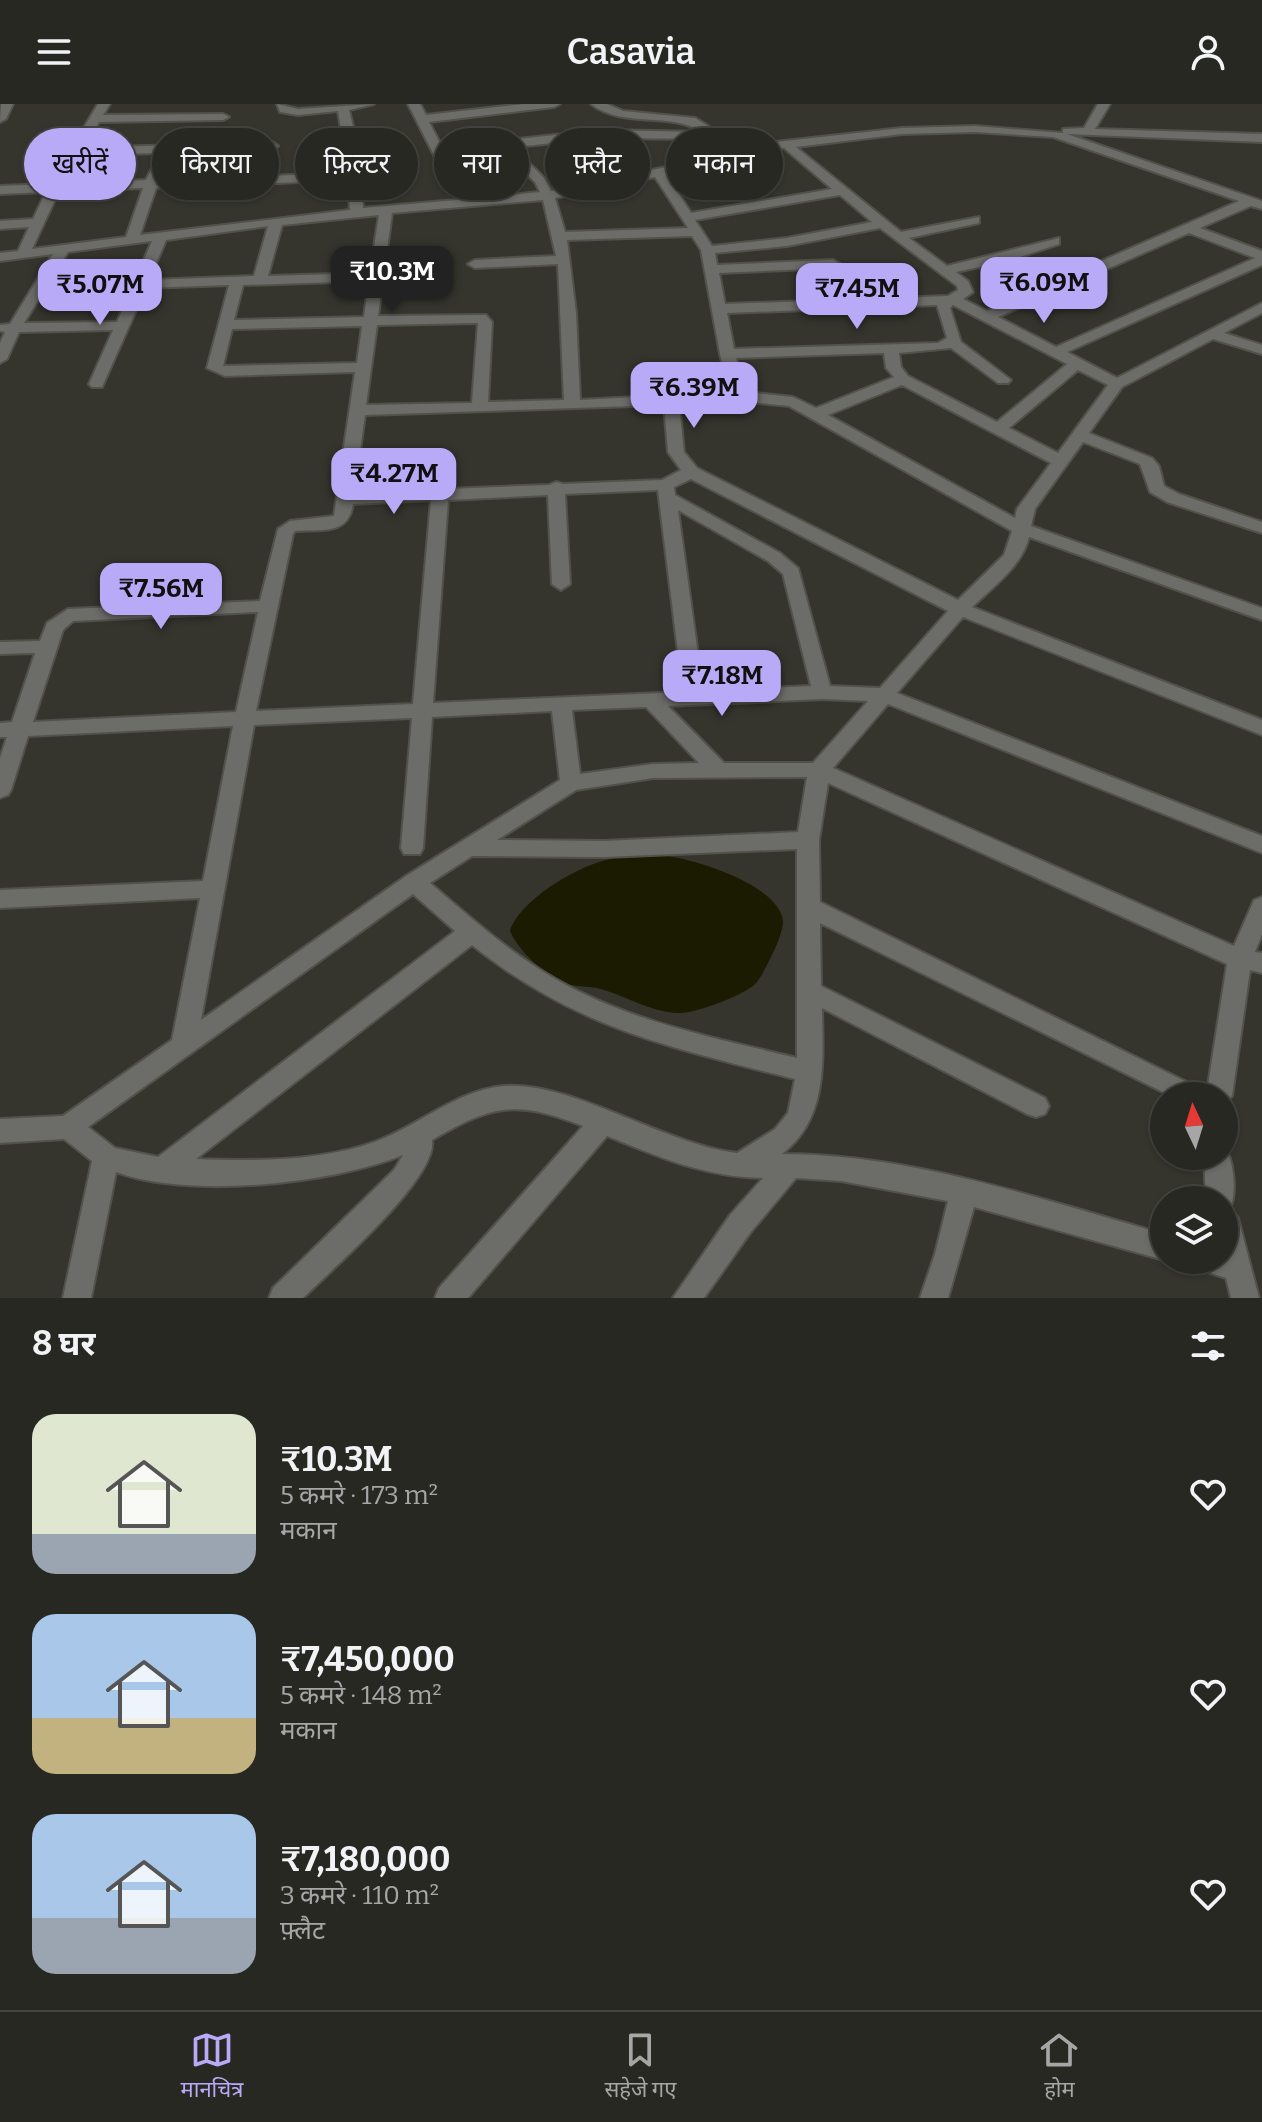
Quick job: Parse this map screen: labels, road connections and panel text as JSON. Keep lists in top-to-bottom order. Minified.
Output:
{"north":"top","page":{"header":"Casavia","chip":["खरीदें","किराया","फ़िल्टर","नया","फ़्लैट","मकान"],"price":["₹10.3M","₹6.09M","₹5.07M","₹7.45M","₹6.39M","₹4.27M","₹7.56M","₹7.18M"],"heading":"8 घर","list":[{"name":"₹10.3M","note":"5 कमरे · 173 m² · मकान"},{"name":"₹7,450,000","note":"5 कमरे · 148 m² · मकान"},{"name":"₹7,180,000","note":"3 कमरे · 110 m² · फ़्लैट"}],"tabs":["मानचित्र","सहेजे गए","होम"]}}
